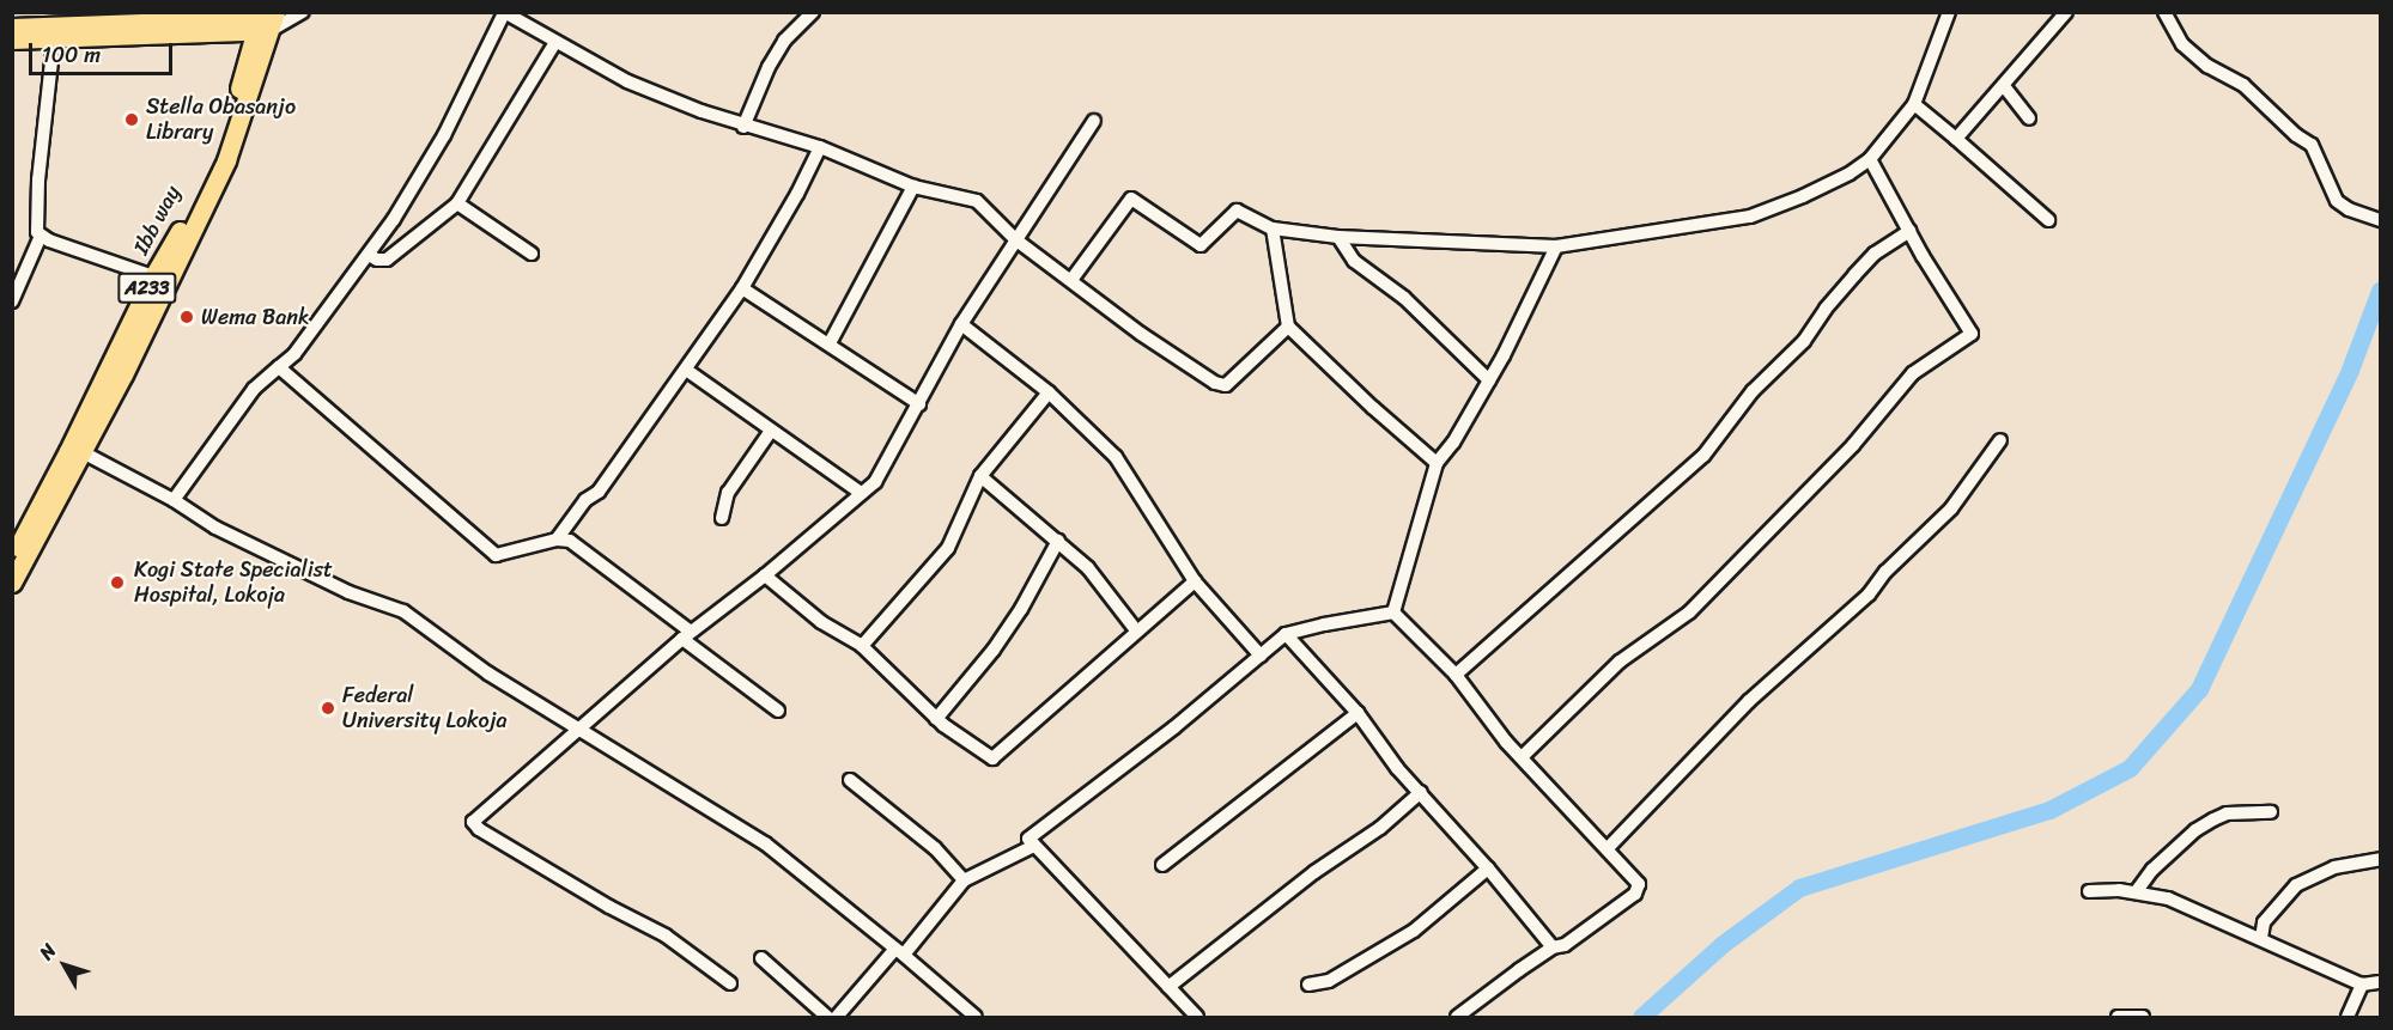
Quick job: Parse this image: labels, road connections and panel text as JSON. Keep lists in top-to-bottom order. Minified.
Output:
{"streets":{"highway":["Ibb way","A233"]},"crossings":[["Ibb way","A233"]],"places":["Stella Obasanjo Library","Wema Bank","Kogi State Specialist Hospital, Lokoja","Federal University Lokoja"],"scale_bar":"100 m","north":"top left"}
